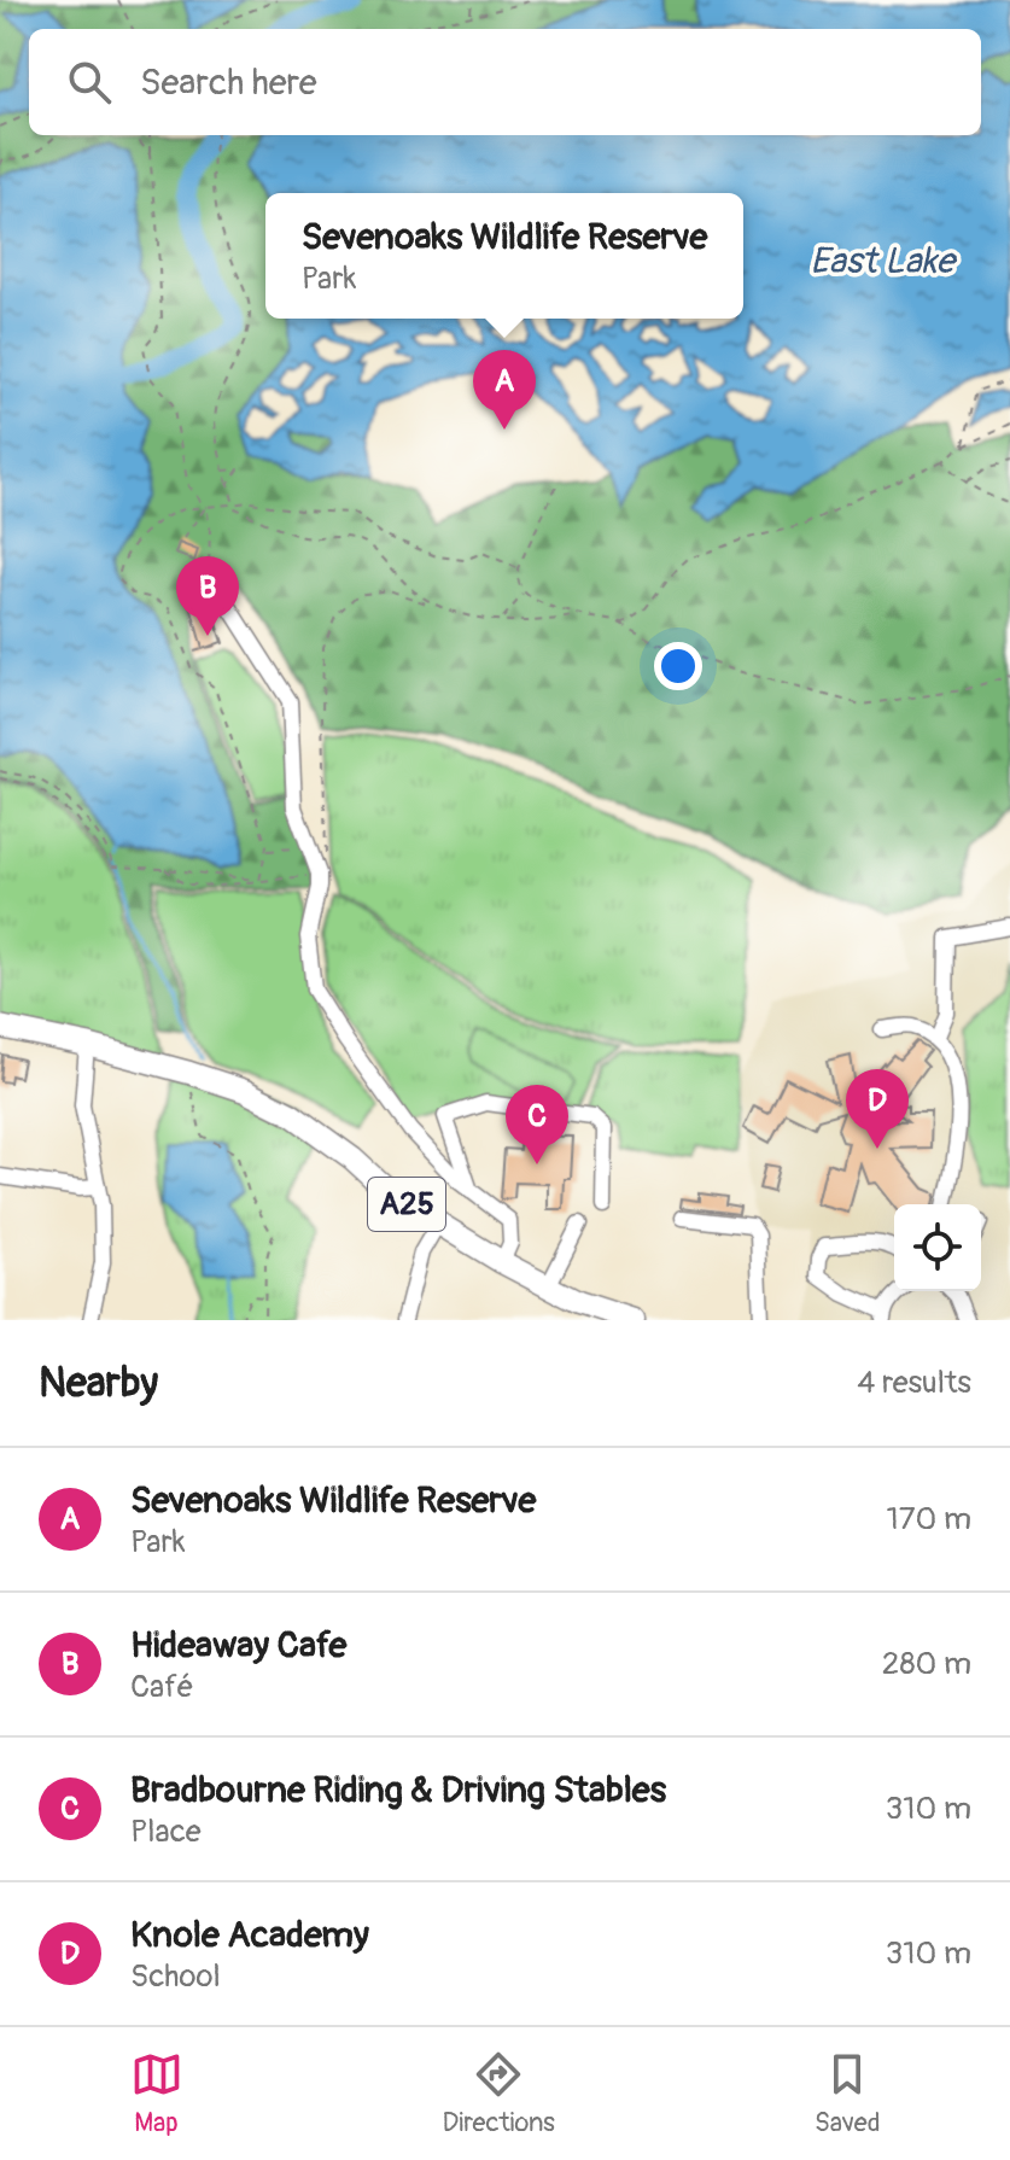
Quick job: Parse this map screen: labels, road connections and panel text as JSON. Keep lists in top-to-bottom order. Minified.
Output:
{"streets":{"highway":["A25"]},"water":["East Lake"],"page":{"search":"Search here","popup":["Sevenoaks Wildlife Reserve","Park"],"pins":["A","B","D","C"],"heading":["Nearby","4 results"],"list":[{"mark":"A","name":"Sevenoaks Wildlife Reserve","note":"Park","value":"170 m"},{"mark":"B","name":"Hideaway Cafe","note":"Café","value":"280 m"},{"mark":"C","name":"Bradbourne Riding & Driving Stables","note":"Place","value":"310 m"},{"mark":"D","name":"Knole Academy","note":"School","value":"310 m"}],"nav":["Map","Directions","Saved"]}}
